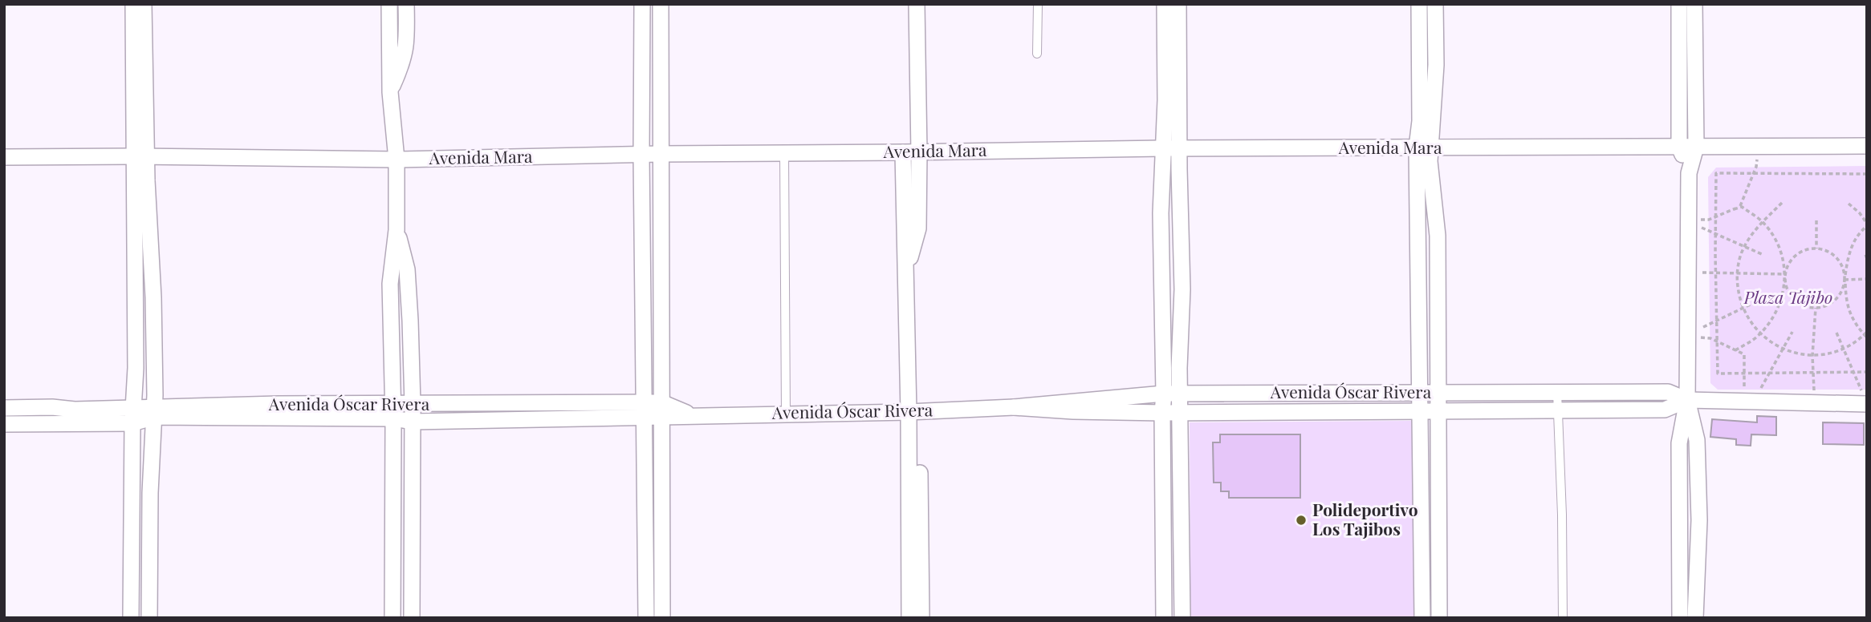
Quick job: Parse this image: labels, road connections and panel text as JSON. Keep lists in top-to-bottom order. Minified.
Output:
{"streets":{"street":["Avenida Mara","Avenida Óscar Rivera"]},"parks":["Plaza Tajibo"],"places":["Polideportivo Los Tajibos"]}
